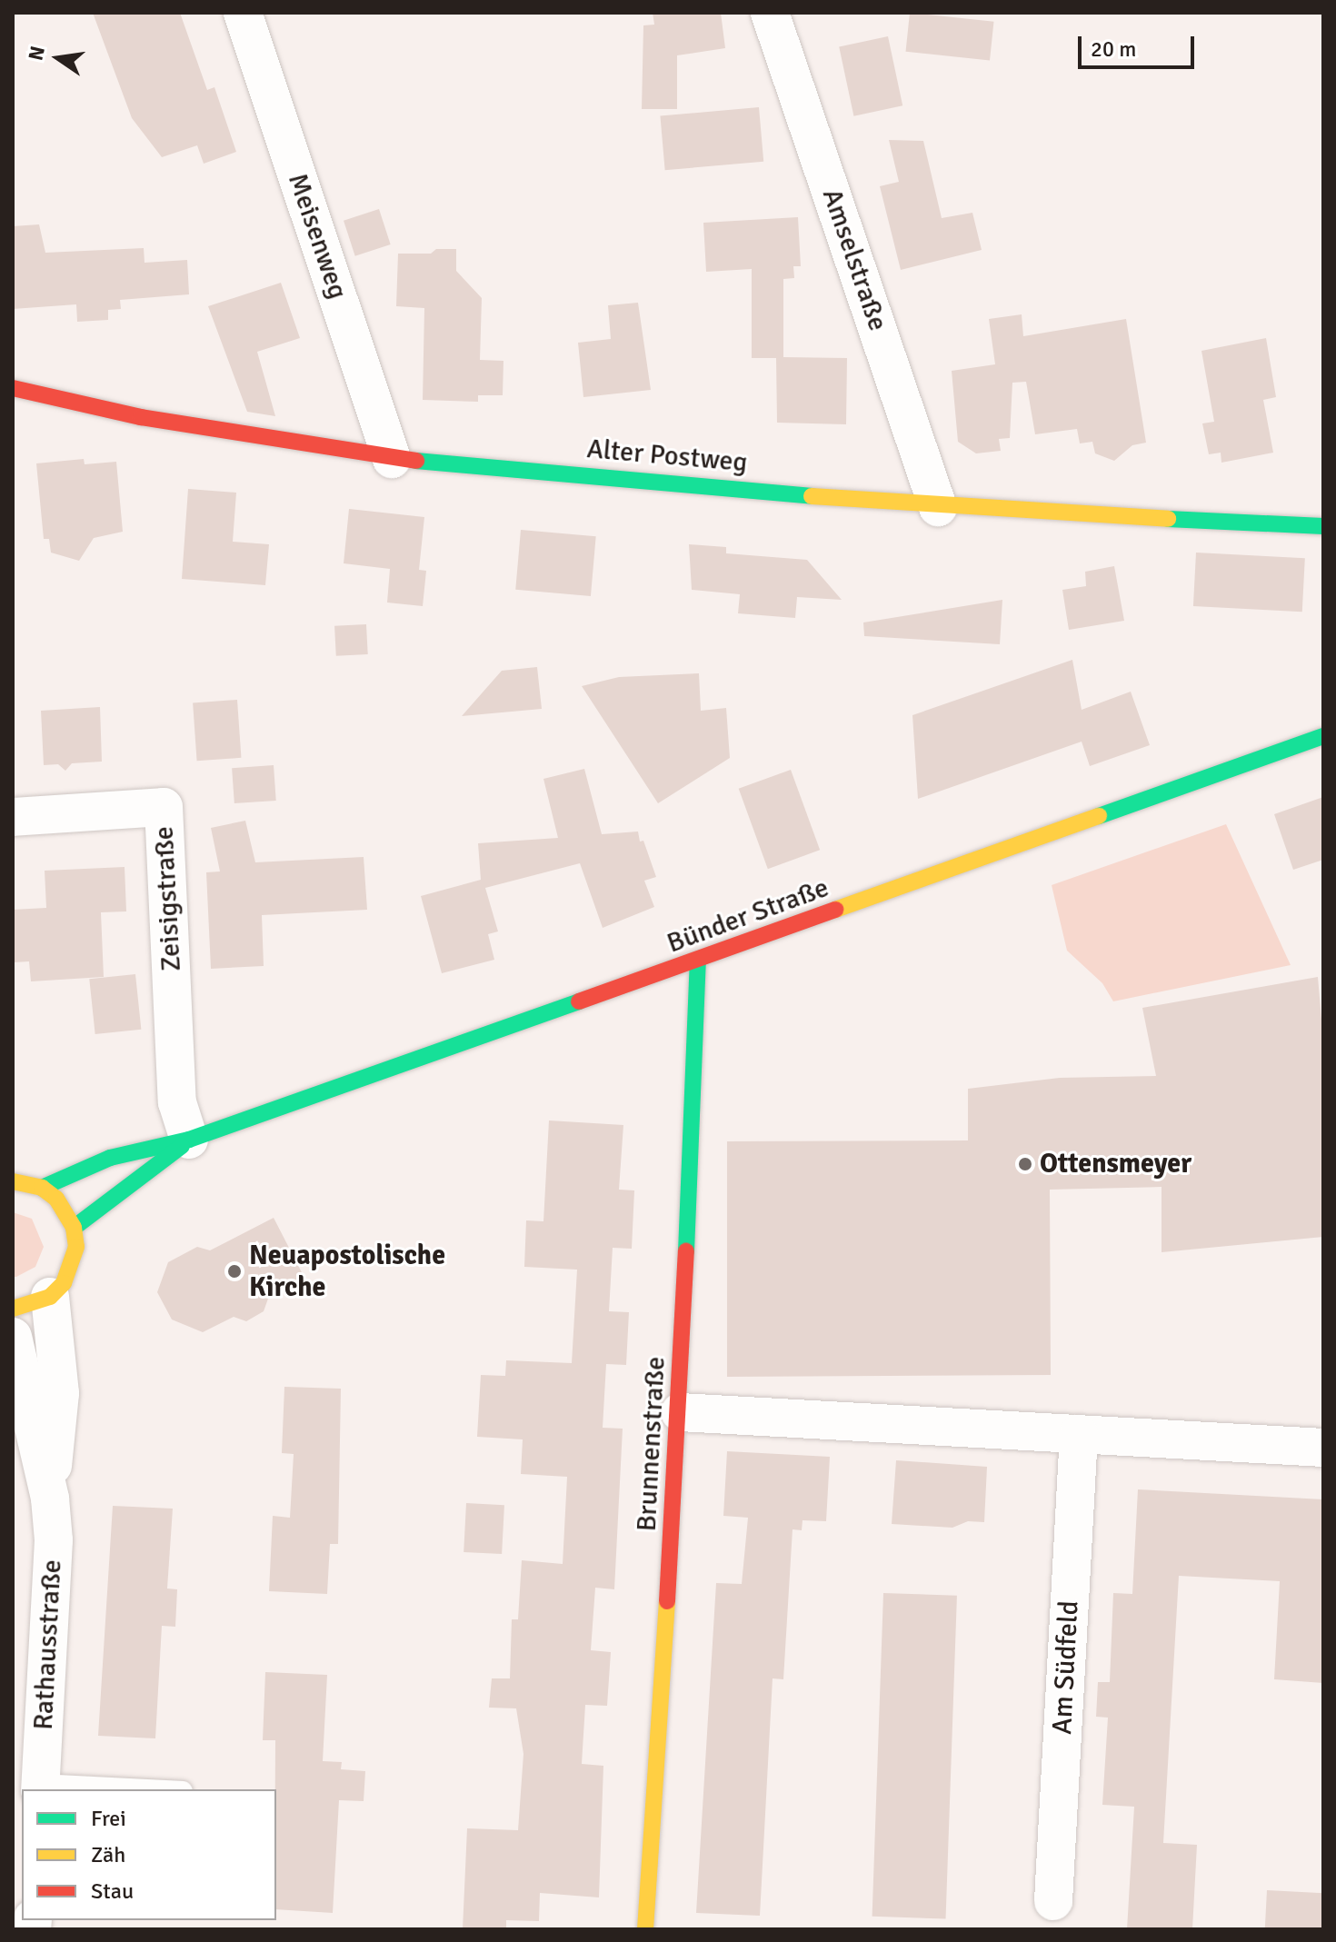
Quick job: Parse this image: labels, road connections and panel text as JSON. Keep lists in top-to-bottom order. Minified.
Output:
{"streets":{"street":["Meisenweg","Amselstraße","Alter Postweg","Zeisigstraße","Bünder Straße","Brunnenstraße","Rathausstraße","Am Südfeld"]},"crossings":[["Meisenweg","Alter Postweg"],["Amselstraße","Alter Postweg"],["Zeisigstraße","Bünder Straße"],["Bünder Straße","Brunnenstraße"]],"places":["Ottensmeyer","Neuapostolische Kirche"],"legend":["Frei","Zäh","Stau"],"scale_bar":"20 m","north":"left"}
